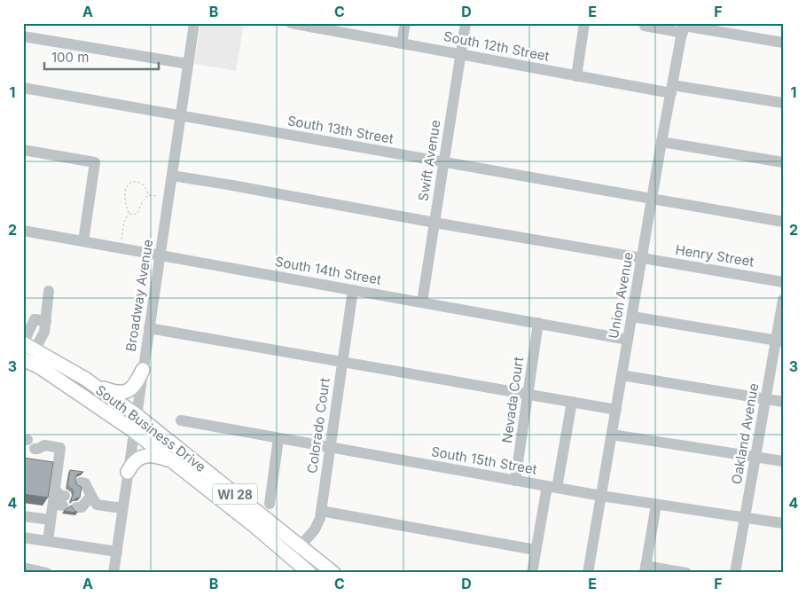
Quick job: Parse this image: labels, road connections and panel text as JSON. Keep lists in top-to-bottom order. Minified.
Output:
{"streets":{"main road":["South Business Drive","WI 28"],"street":["South 12th Street","South 13th Street","Swift Avenue","Henry Street","South 14th Street","Broadway Avenue","Union Avenue","Nevada Court","Colorado Court","Oakland Avenue","South 15th Street"]},"crossings":[["South 12th Street","Swift Avenue"],["South 12th Street","Union Avenue"],["South 13th Street","Swift Avenue"],["South 13th Street","Broadway Avenue"],["South 13th Street","Union Avenue"],["Swift Avenue","Henry Street"],["Swift Avenue","South 14th Street"],["Henry Street","Broadway Avenue"],["Henry Street","Union Avenue"],["South 14th Street","Broadway Avenue"],["South 14th Street","Union Avenue"],["South 14th Street","Nevada Court"],["South 14th Street","Colorado Court"],["Broadway Avenue","South Business Drive"],["Union Avenue","South 15th Street"],["Nevada Court","South 15th Street"],["Colorado Court","South Business Drive"],["Colorado Court","South 15th Street"],["Oakland Avenue","South 15th Street"]],"scale_bar":"100 m","grid":{"columns":["A","B","C","D","E","F"],"rows":["1","2","3","4"]}}
